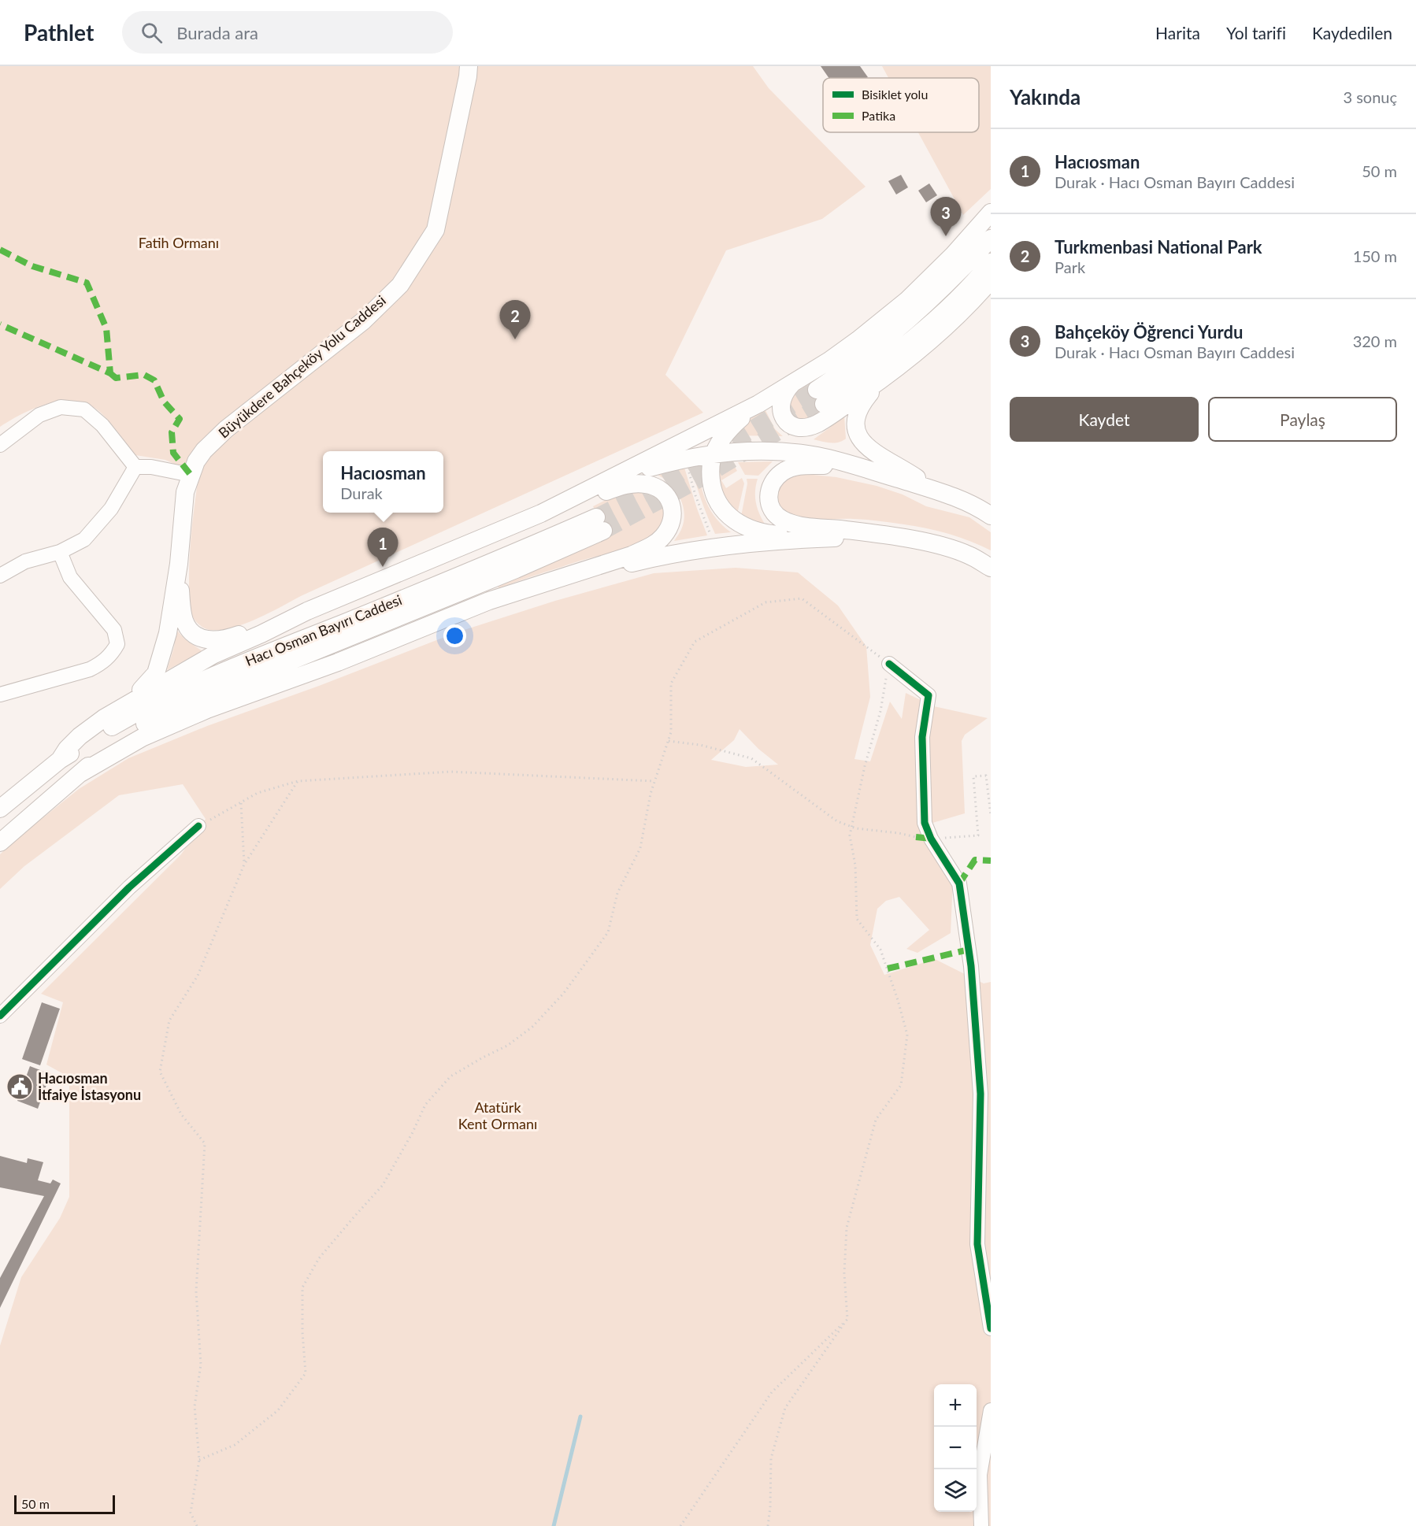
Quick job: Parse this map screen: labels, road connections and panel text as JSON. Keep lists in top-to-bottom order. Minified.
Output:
{"streets":{"main road":["Büyükdere Bahçeköy Yolu Caddesi","Hacı Osman Bayırı Caddesi"]},"parks":["Fatih Ormanı","Atatürk Kent Ormanı"],"places":{"public building":["Hacıosman İtfaiye İstasyonu"]},"legend":["Bisiklet yolu","Patika"],"scale_bar":"50 m","page":{"header":"Pathlet","search":"Burada ara","nav":["Harita","Yol tarifi","Kaydedilen"],"heading":["Yakında","3 sonuç"],"list":[{"mark":"1","name":"Hacıosman","note":"Durak · Hacı Osman Bayırı Caddesi","value":"50 m"},{"mark":"2","name":"Turkmenbasi National Park","note":"Park","value":"150 m"},{"mark":"3","name":"Bahçeköy Öğrenci Yurdu","note":"Durak · Hacı Osman Bayırı Caddesi","value":"320 m"}],"pins":["3","2","1"],"buttons":["Kaydet","Paylaş"],"popup":["Hacıosman","Durak"],"map_buttons":["+","−"],"scale":"50 m"}}
